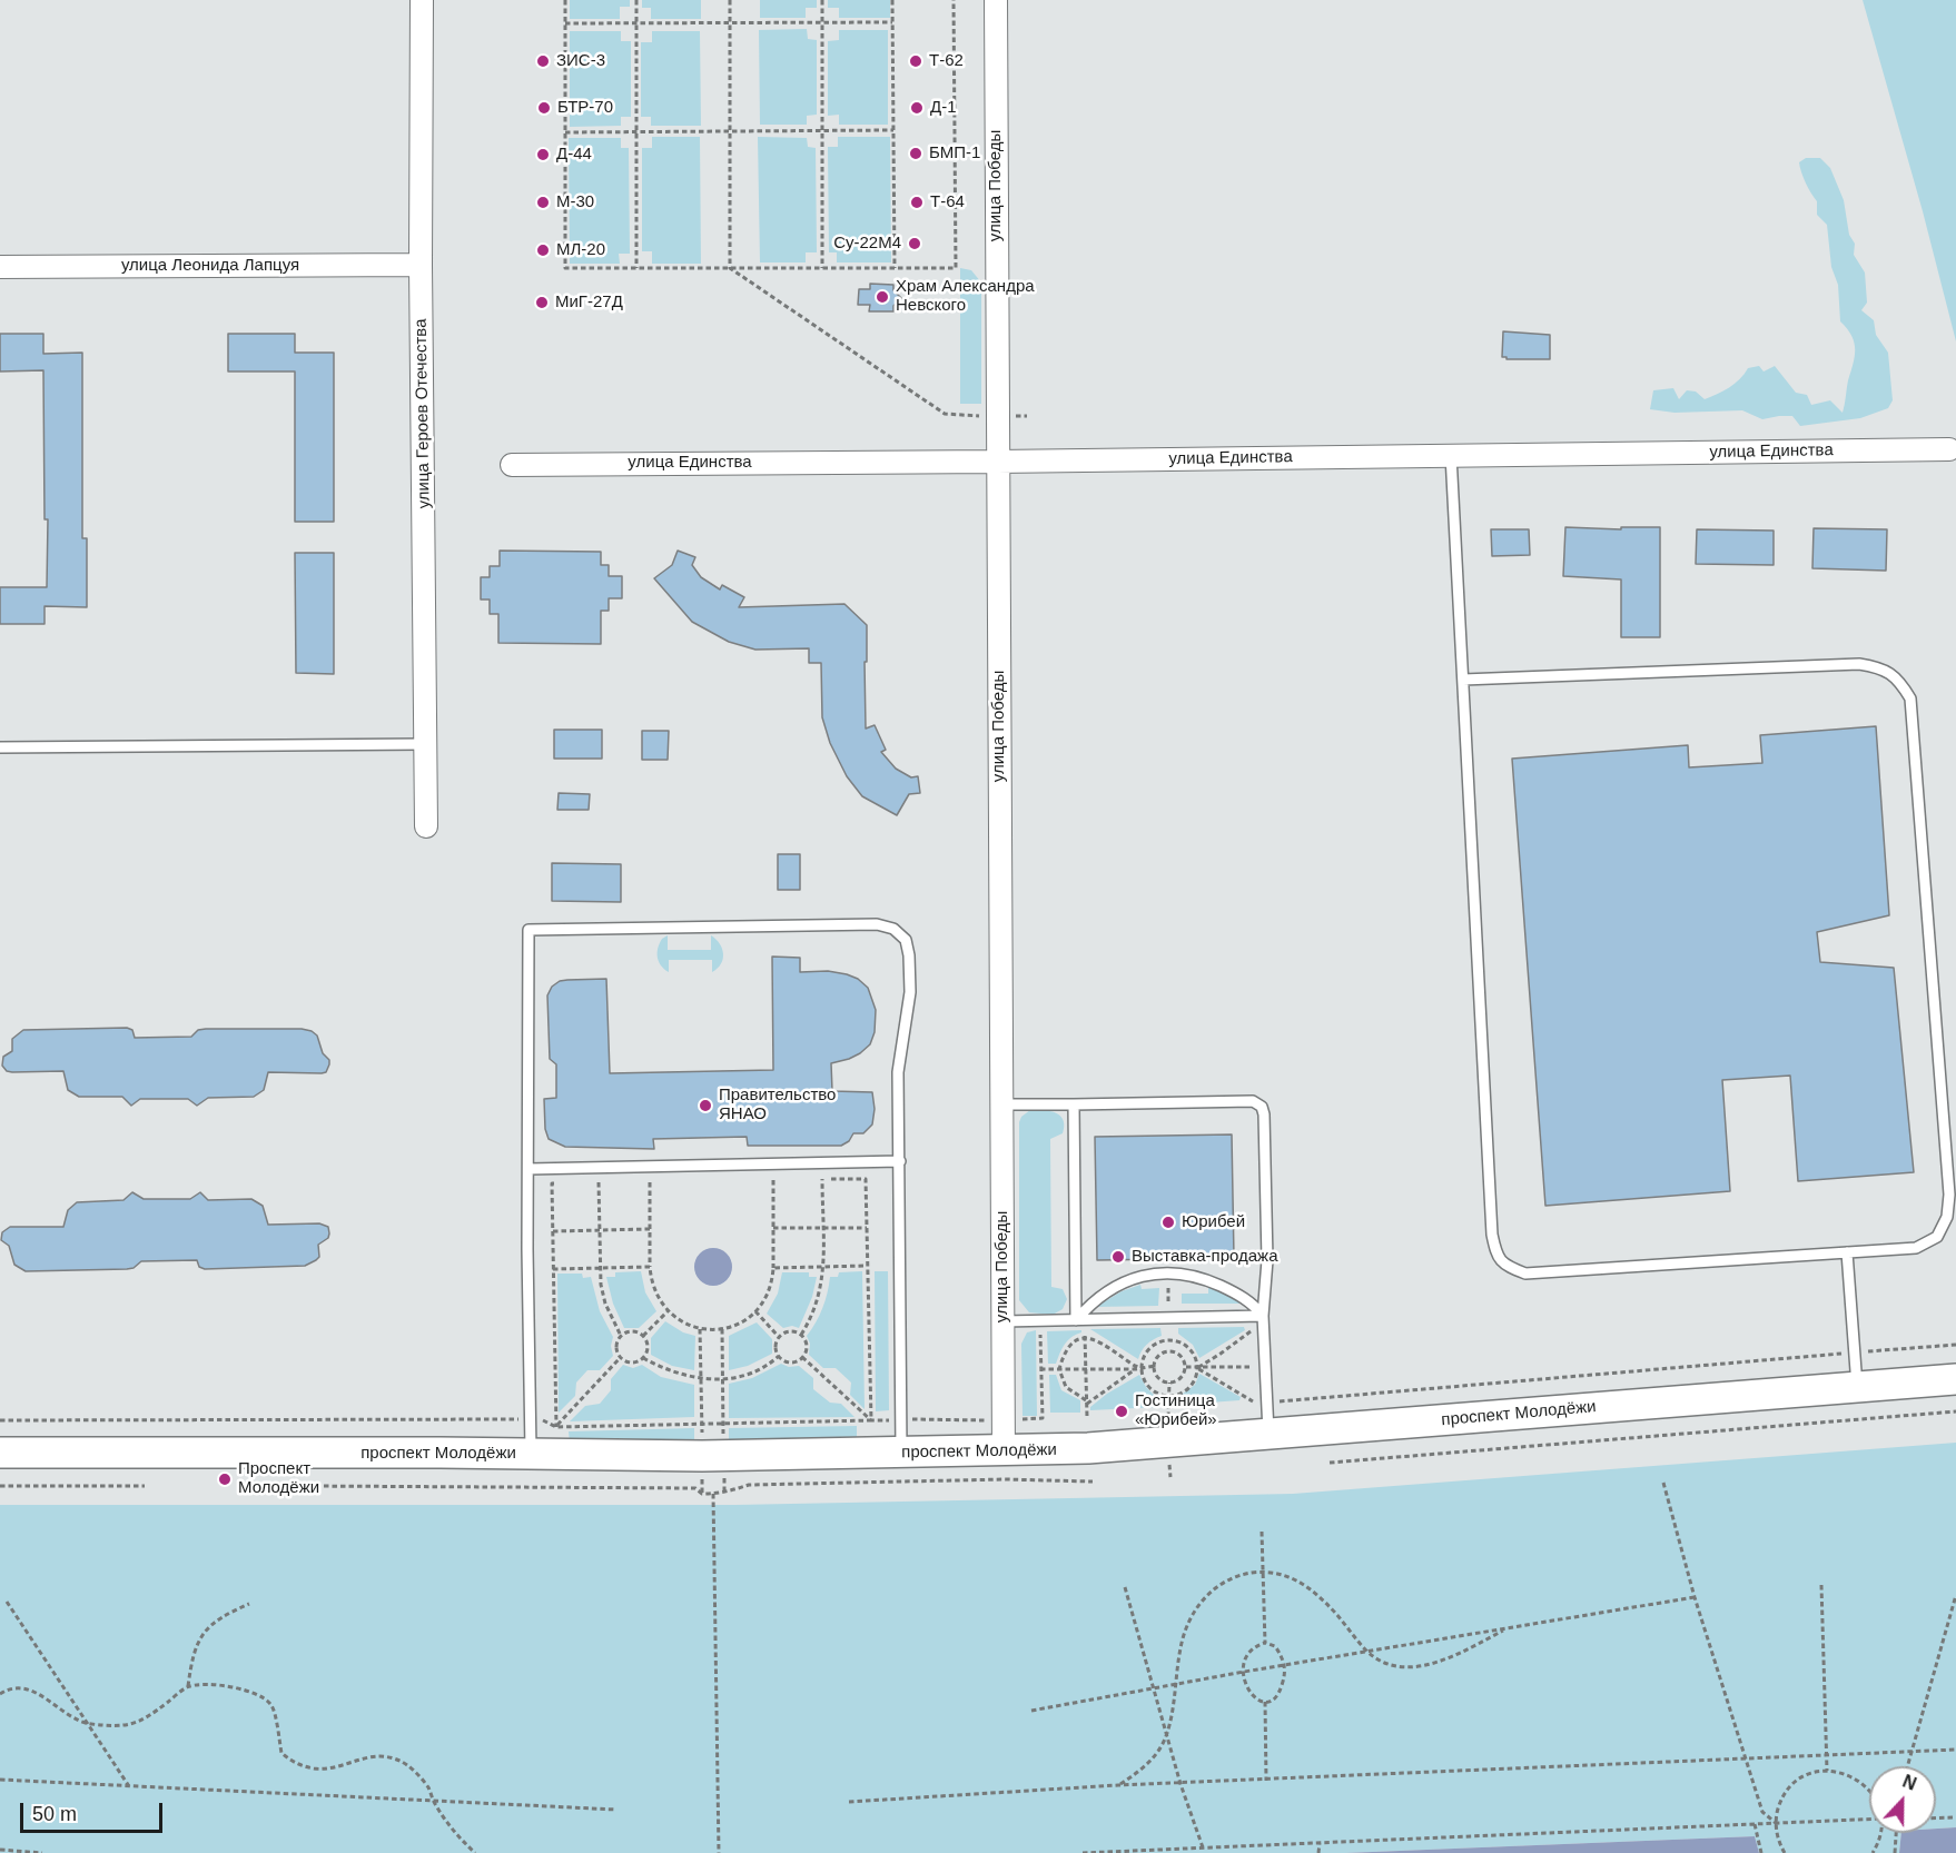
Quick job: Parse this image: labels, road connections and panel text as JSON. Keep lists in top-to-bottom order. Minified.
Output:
{"streets":{"street":["улица Победы","улица Леонида Лапцуя","улица Героев Отечества","улица Единства","проспект Молодёжи"]},"crossings":[["улица Победы","улица Единства"],["улица Победы","проспект Молодёжи"],["улица Леонида Лапцуя","улица Героев Отечества"]],"places":["ЗИС-3","Т-62","БТР-70","Д-1","БМП-1","Д-44","М-30","Т-64","Су-22М4","МЛ-20","Храм Александра Невского","МиГ-27Д","Правительство ЯНАО","Юрибей","Выставка-продажа","Гостиница «Юрибей»","Проспект Молодёжи"],"scale_bar":"50 m","north":"top"}
